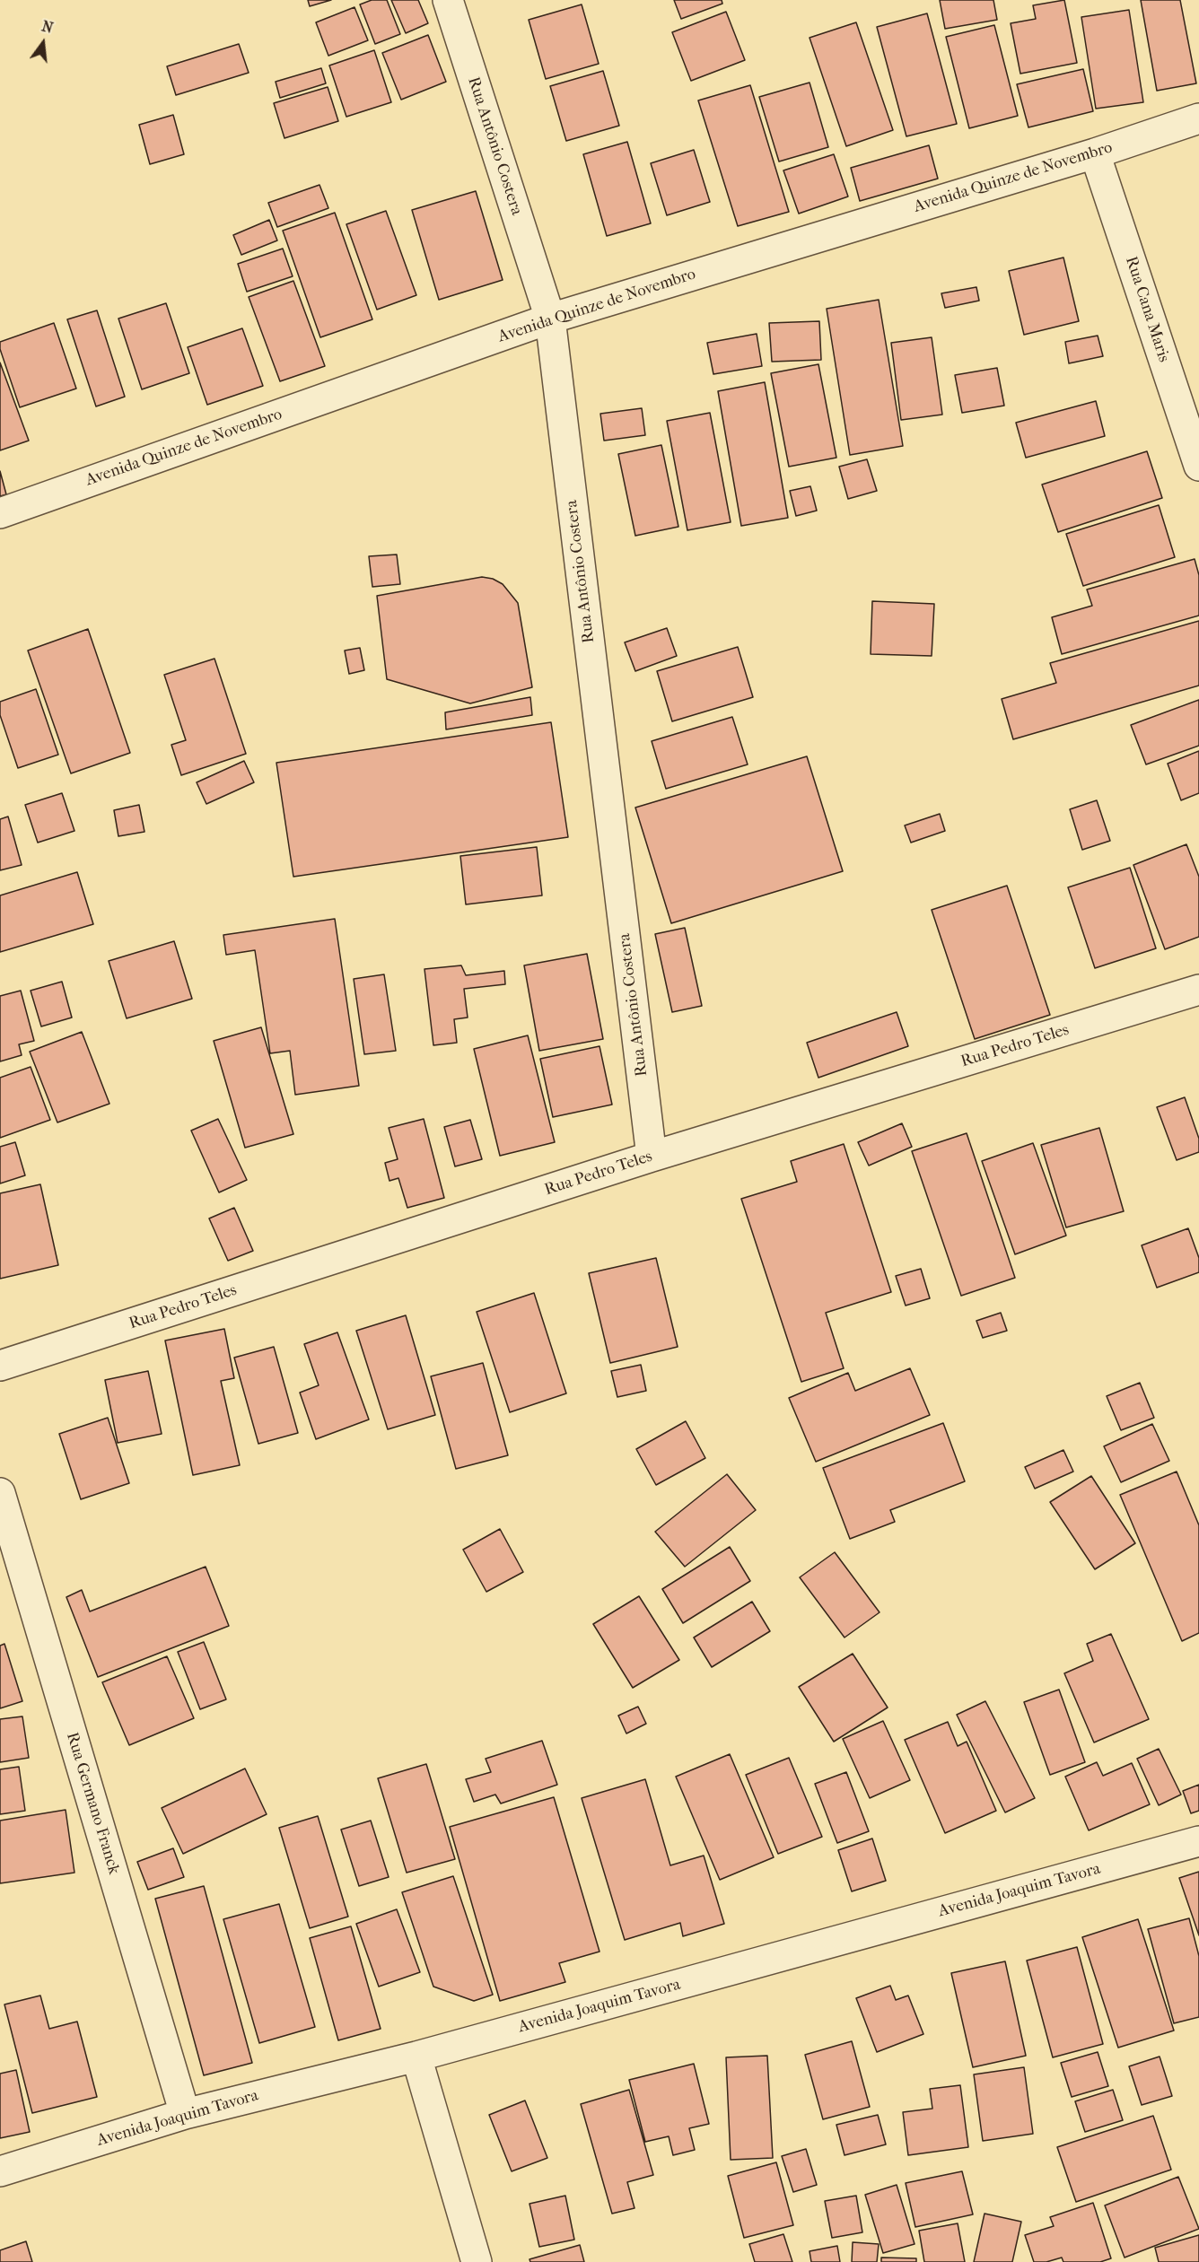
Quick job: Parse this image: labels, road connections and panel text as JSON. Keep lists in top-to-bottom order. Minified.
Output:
{"streets":{"street":["Rua Antônio Costera","Avenida Quinze de Novembro","Rua Cana Maris","Rua Pedro Teles","Rua Germano Franck","Avenida Joaquim Tavora"]},"crossings":[["Rua Antônio Costera","Avenida Quinze de Novembro"],["Rua Antônio Costera","Rua Pedro Teles"],["Avenida Quinze de Novembro","Rua Cana Maris"],["Rua Germano Franck","Avenida Joaquim Tavora"]],"north":"top"}
